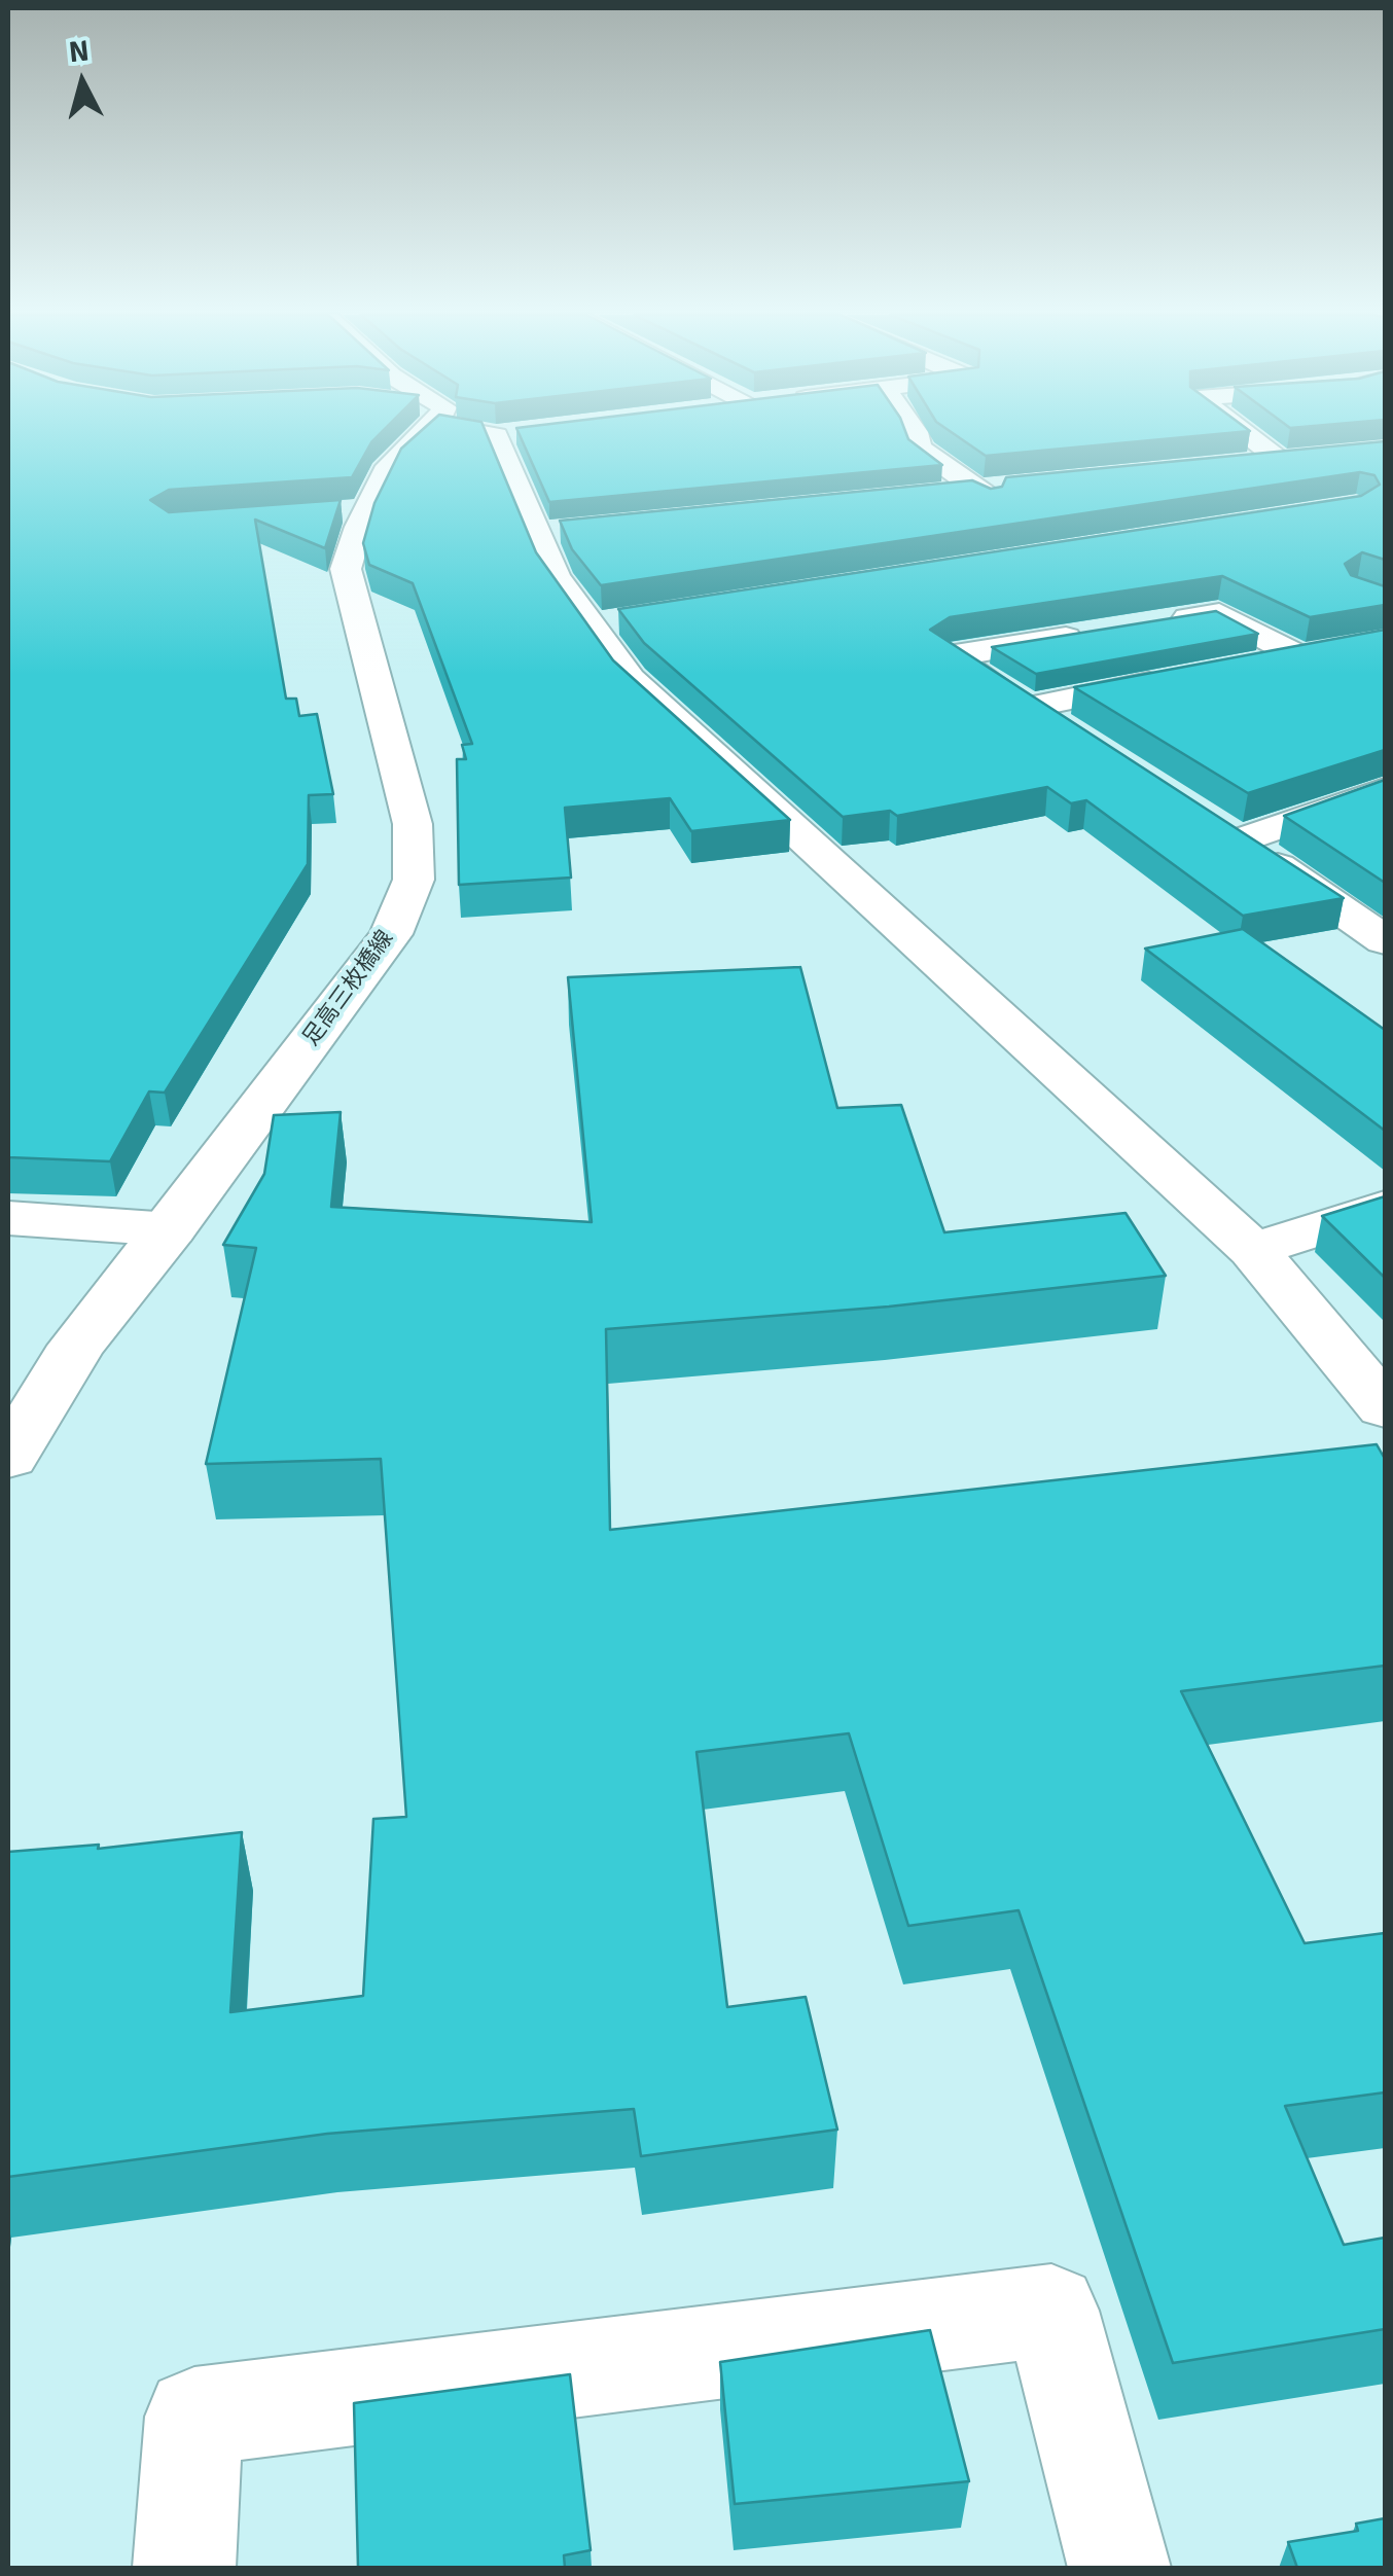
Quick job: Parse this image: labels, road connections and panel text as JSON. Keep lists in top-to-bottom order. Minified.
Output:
{"streets":{"street":["足高三枚橋線"]},"north":"top"}
